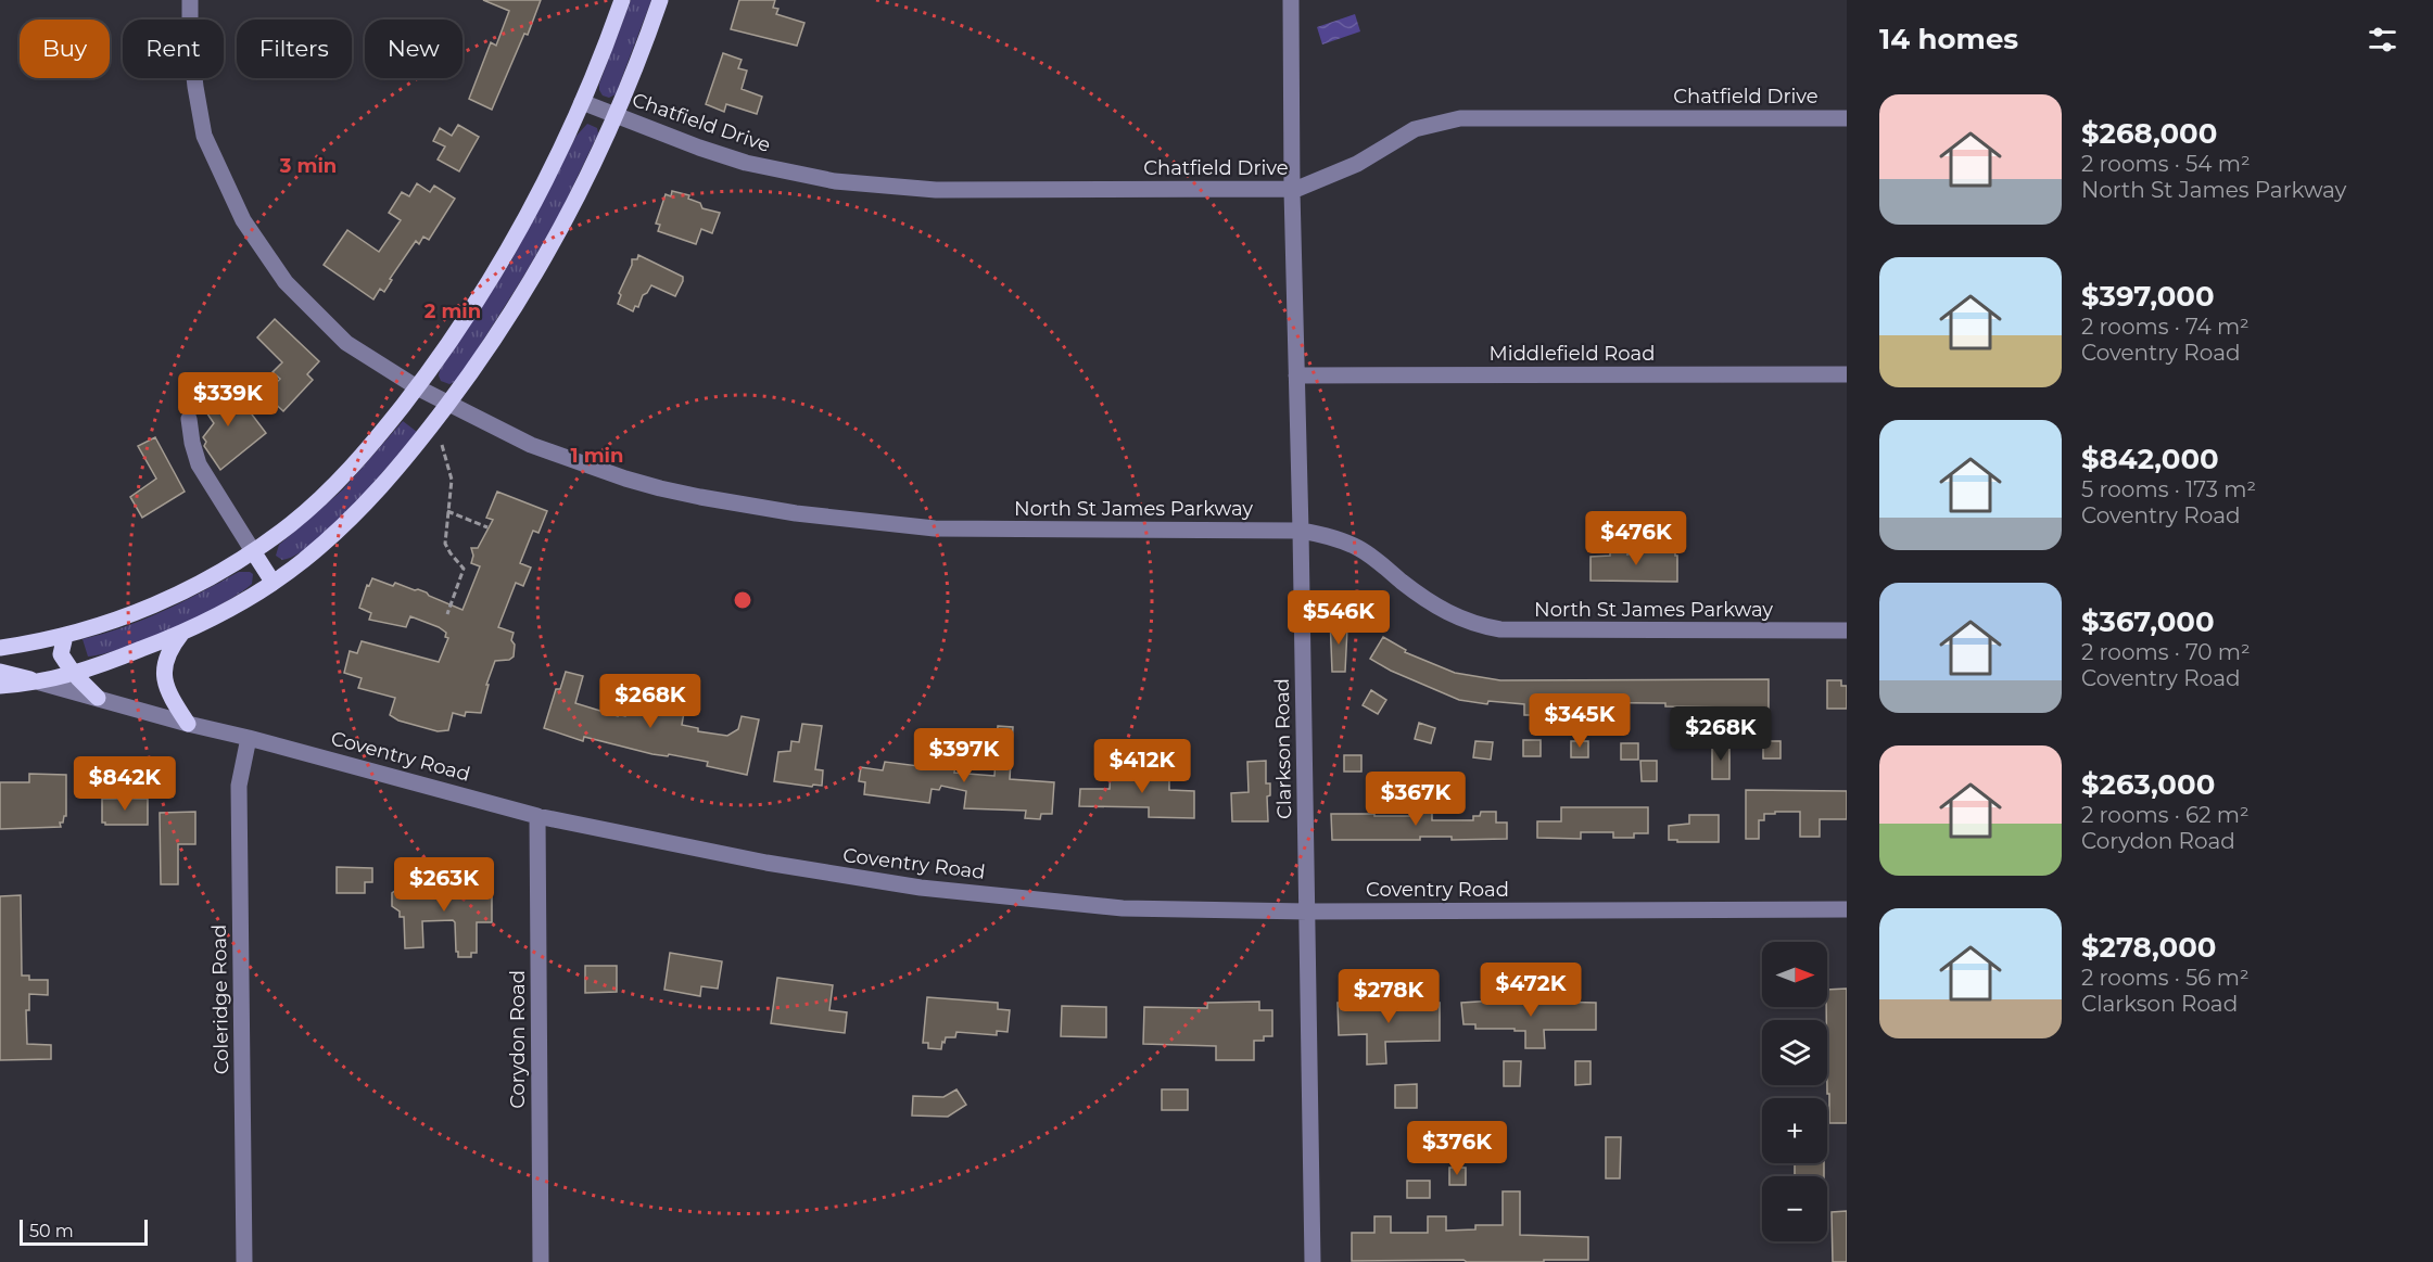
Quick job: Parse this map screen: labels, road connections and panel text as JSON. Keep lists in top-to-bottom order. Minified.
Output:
{"streets":{"main road":["Coventry Road"],"street":["Chatfield Drive","Middlefield Road","North St James Parkway","Clarkson Road","Coleridge Road","Corydon Road"]},"crossings":[["Chatfield Drive","Clarkson Road"],["Middlefield Road","Clarkson Road"],["North St James Parkway","Clarkson Road"],["Clarkson Road","Coventry Road"],["Coventry Road","Coleridge Road"],["Coventry Road","Corydon Road"]],"scale_bar":"50 m","north":"right","page":{"heading":"14 homes","chip":["Buy","Rent","Filters","New"],"list":[{"name":"$268,000","note":"2 rooms · 54 m² · North St James Parkway"},{"name":"$397,000","note":"2 rooms · 74 m² · Coventry Road"},{"name":"$842,000","note":"5 rooms · 173 m² · Coventry Road"},{"name":"$367,000","note":"2 rooms · 70 m² · Coventry Road"},{"name":"$263,000","note":"2 rooms · 62 m² · Corydon Road"},{"name":"$278,000","note":"2 rooms · 56 m² · Clarkson Road"}],"price":["$339K","$476K","$546K","$268K","$345K","$268K","$397K","$412K","$842K","$367K","$263K","$472K","$278K","$376K"],"map_buttons":["+","−"],"scale":"50 m"},"rings":["3 min","2 min","1 min"]}
